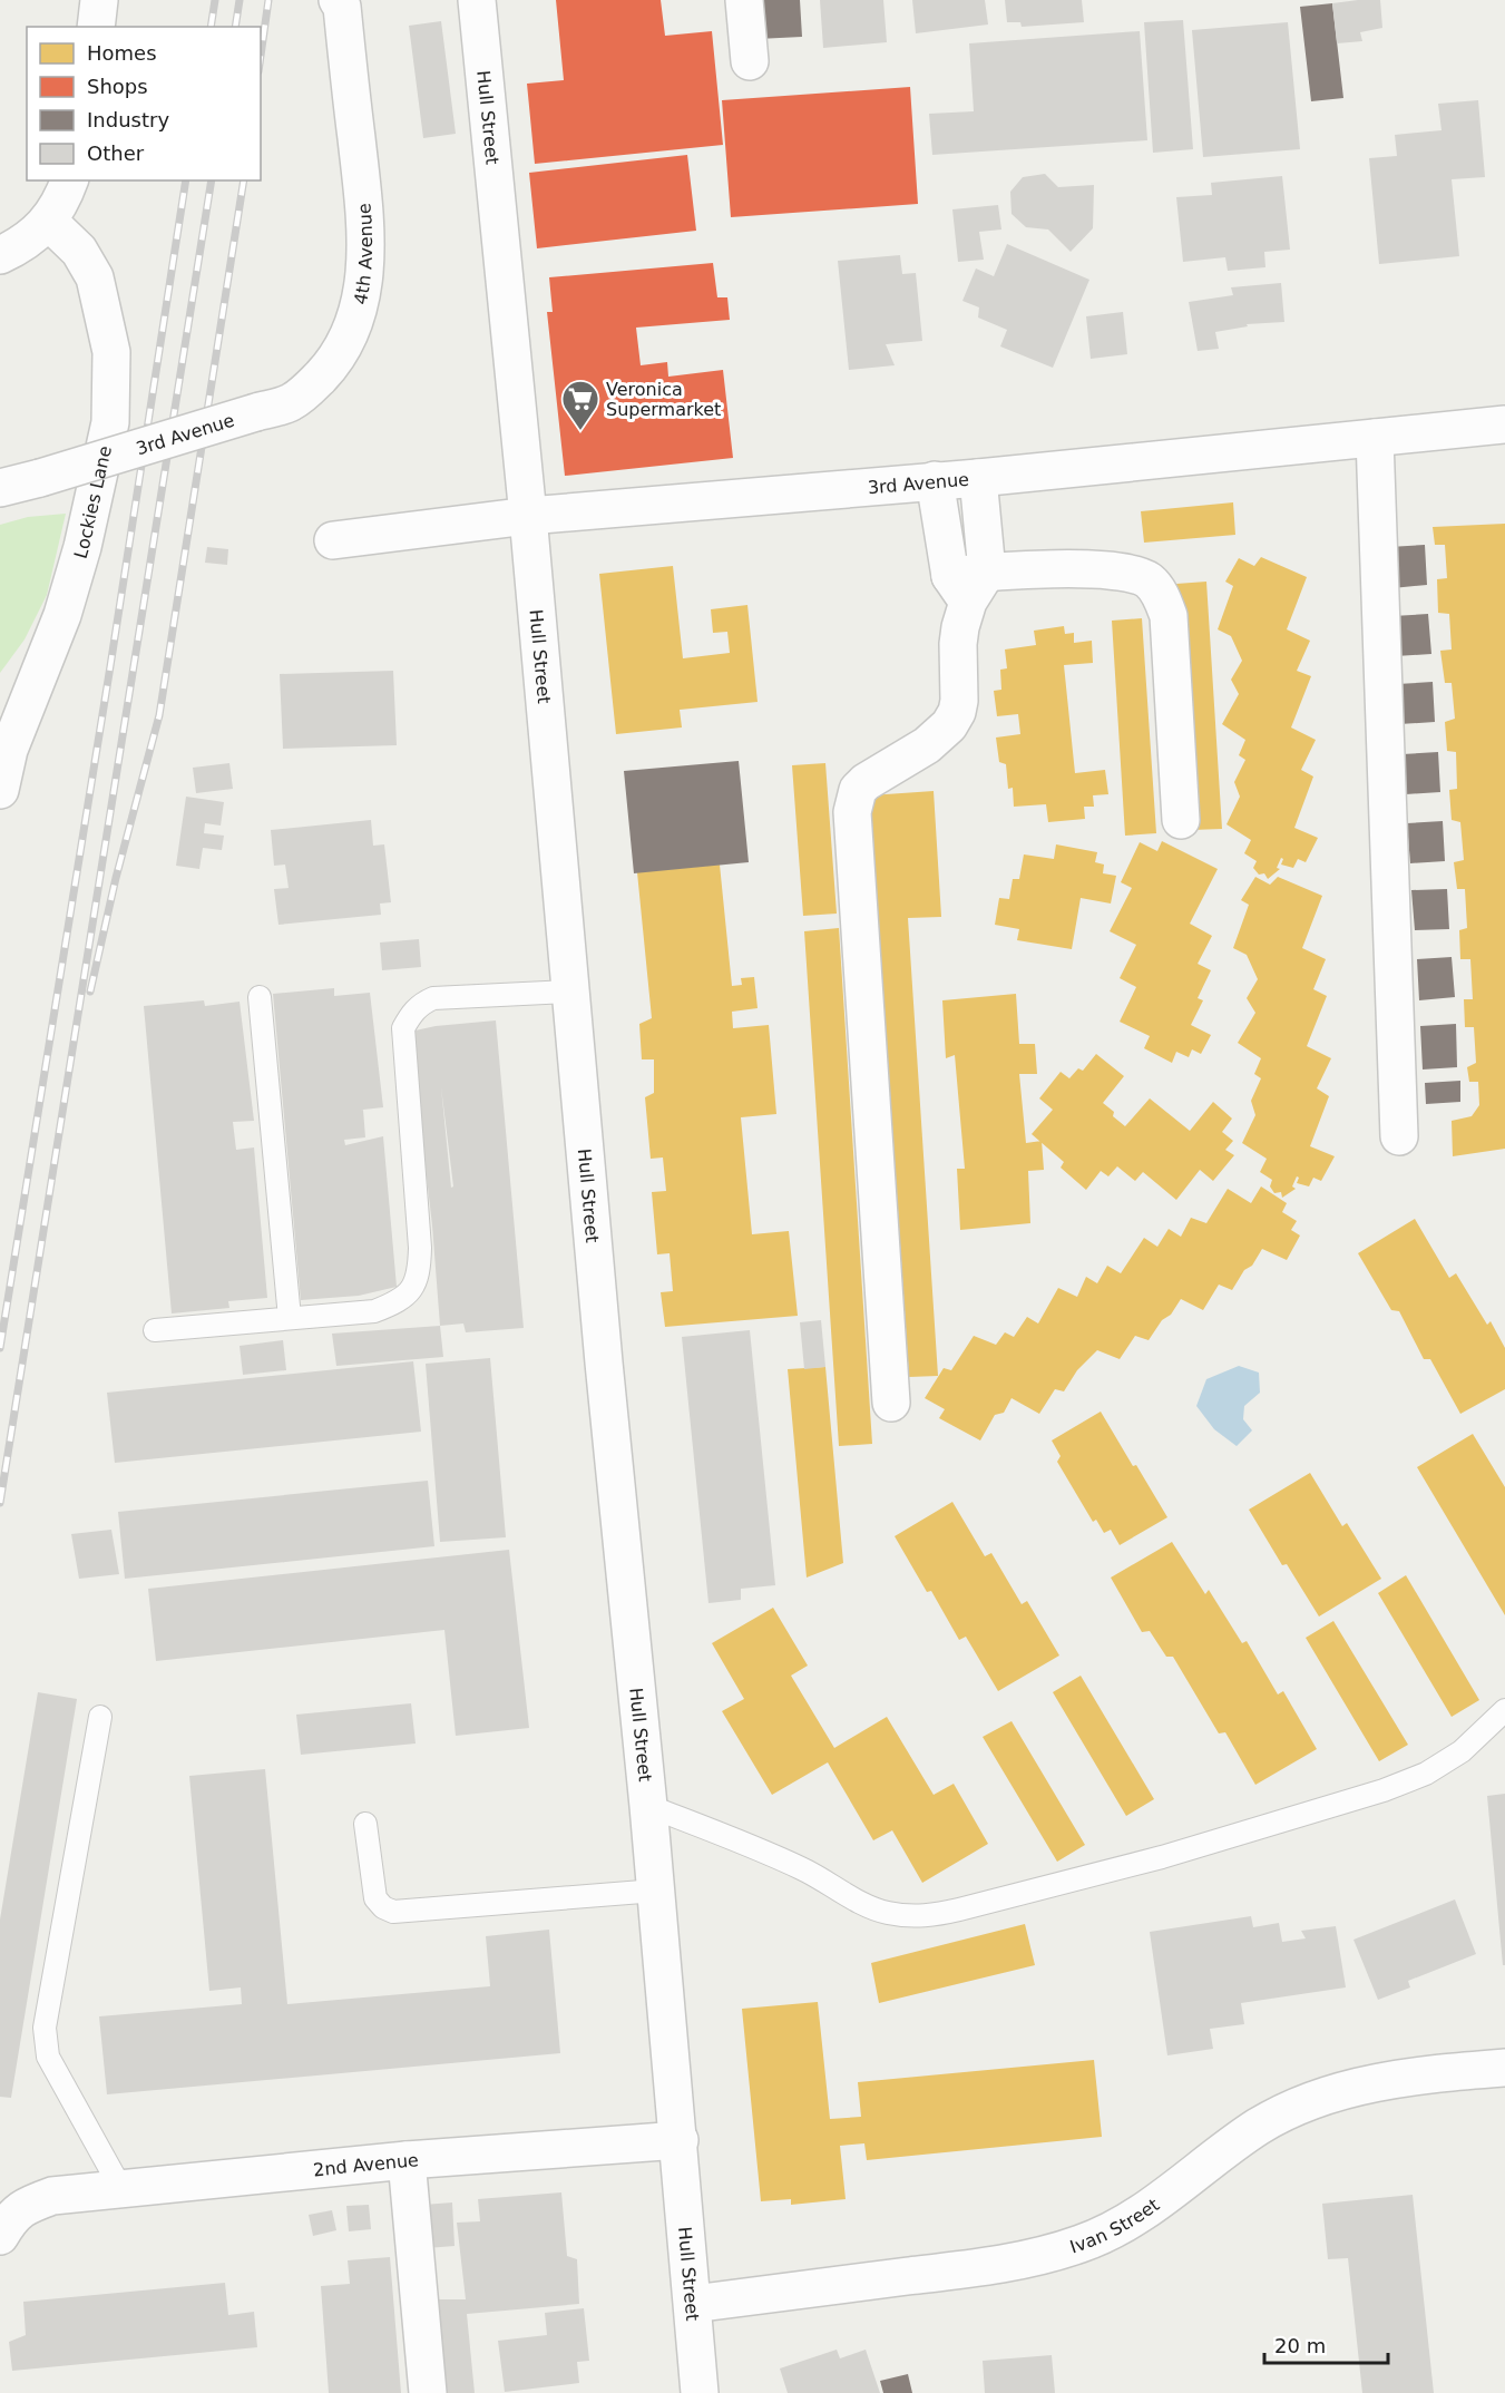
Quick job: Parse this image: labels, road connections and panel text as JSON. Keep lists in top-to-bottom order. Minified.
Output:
{"streets":{"street":["Hull Street","4th Avenue","3rd Avenue","Lockies Lane","2nd Avenue","Ivan Street"]},"crossings":[["Hull Street","3rd Avenue"],["Hull Street","2nd Avenue"],["Hull Street","Ivan Street"],["4th Avenue","3rd Avenue"]],"places":{"supermarket":["Veronica Supermarket"]},"legend":["Homes","Shops","Industry","Other"],"scale_bar":"20 m"}
